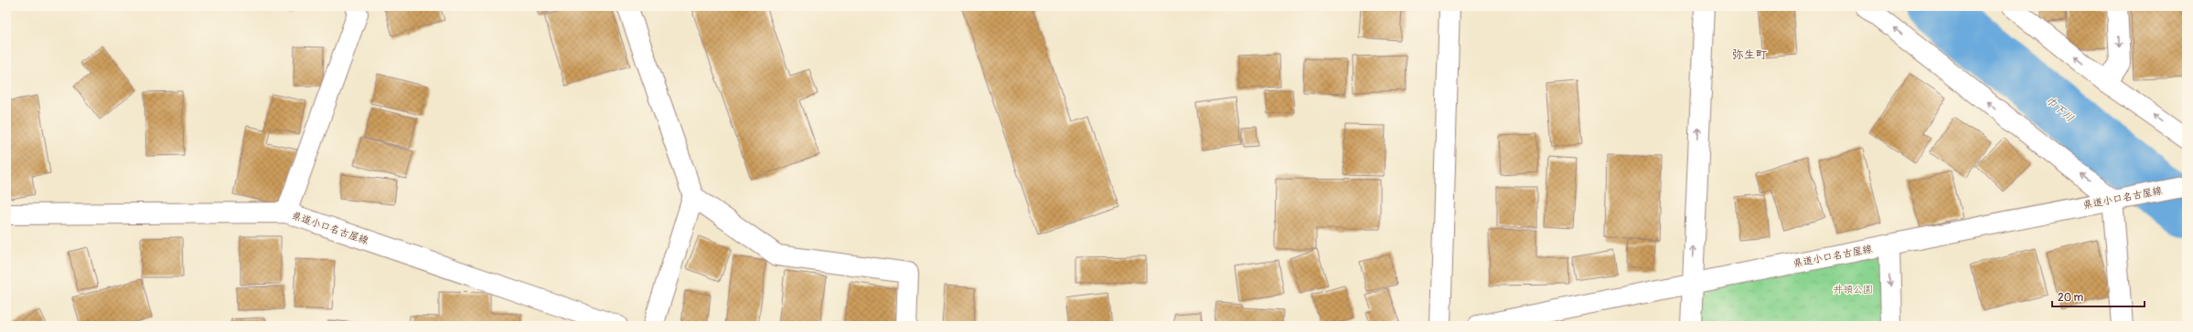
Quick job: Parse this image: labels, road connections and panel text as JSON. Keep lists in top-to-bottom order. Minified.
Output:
{"streets":{"street":["県道小口名古屋線"]},"districts":["弥生町"],"water":["巾下川"],"parks":["井領公園"],"scale_bar":"20 m"}
